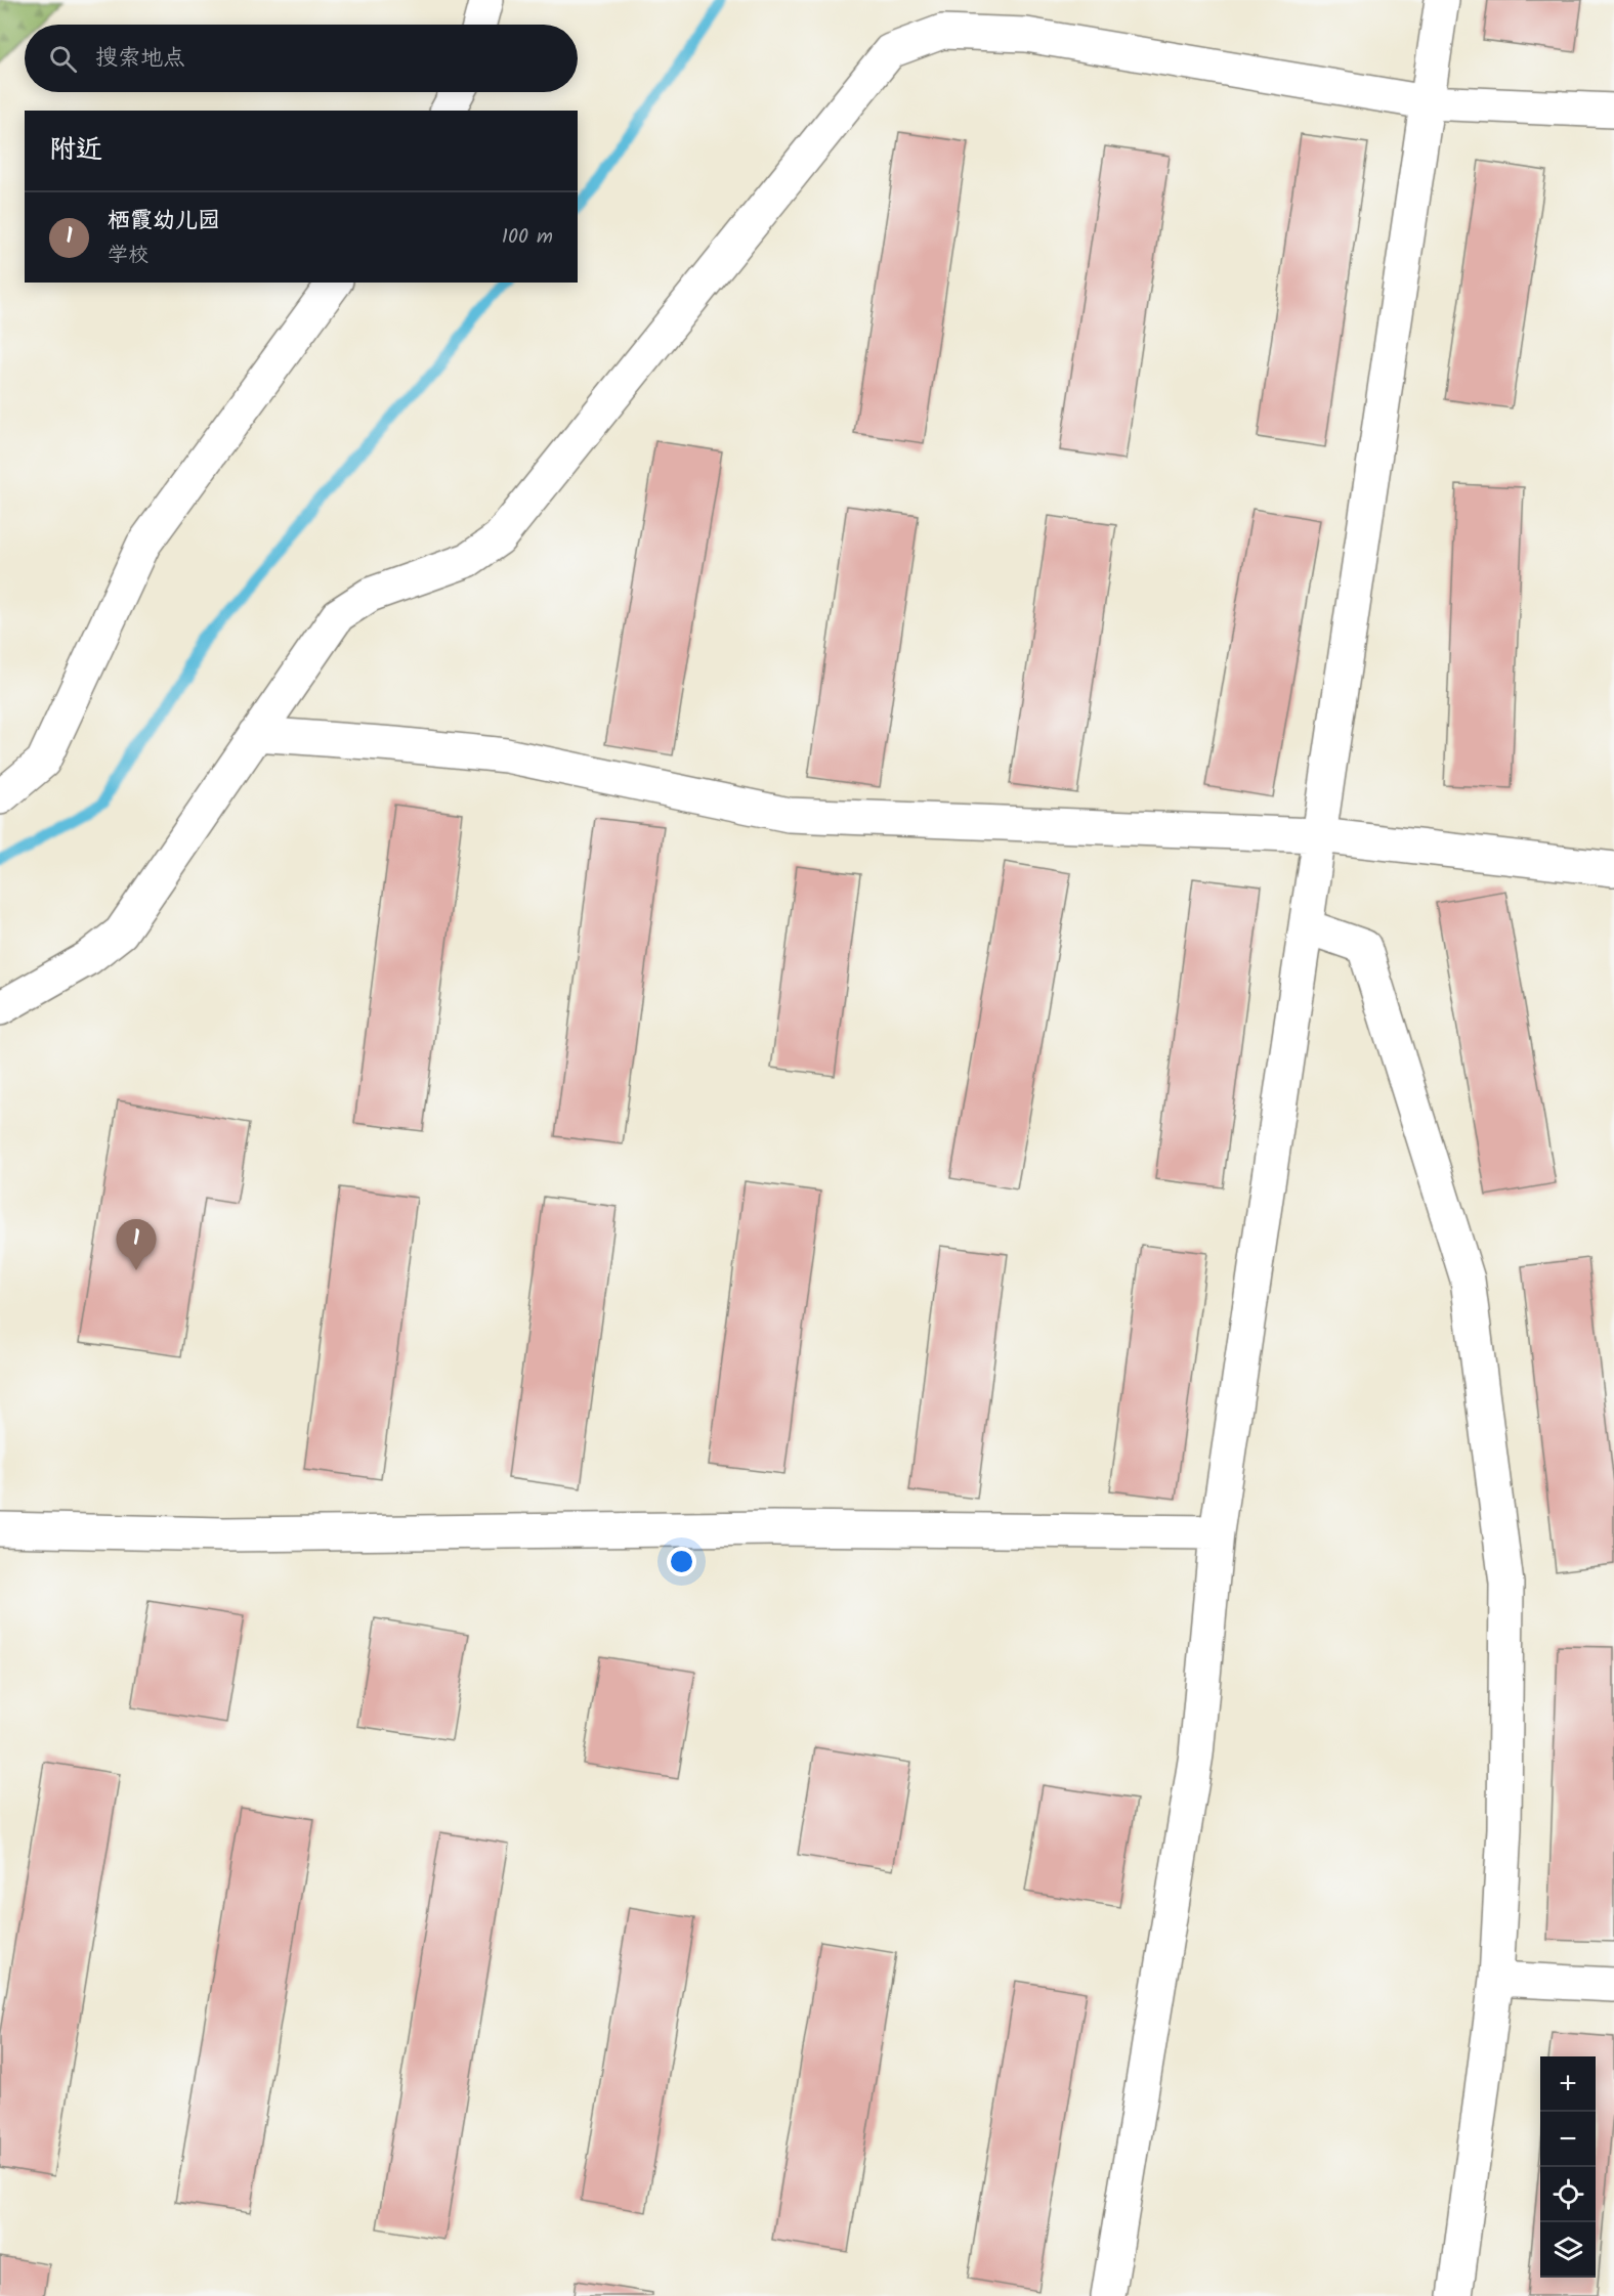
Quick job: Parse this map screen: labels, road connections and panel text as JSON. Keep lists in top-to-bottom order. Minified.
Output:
{"page":{"search":"搜索地点","heading":"附近","list":[{"mark":"1","name":"栖霞幼儿园","note":"学校","value":"100 m"}],"pins":"1","map_buttons":["+","−"]}}
